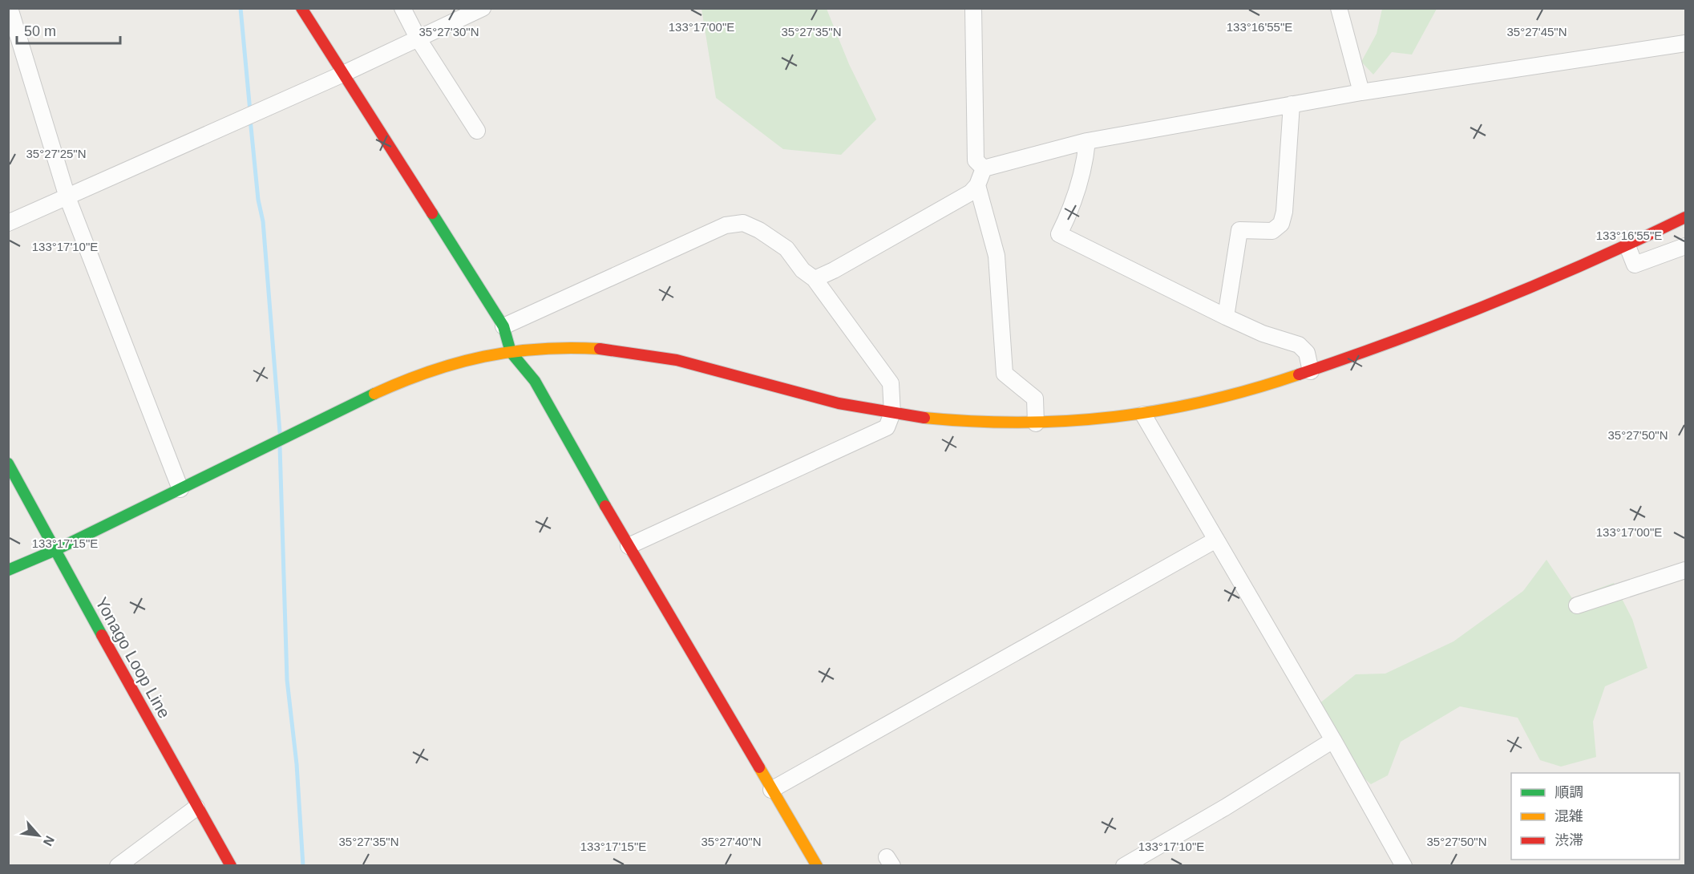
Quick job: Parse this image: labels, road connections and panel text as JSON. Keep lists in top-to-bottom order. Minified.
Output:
{"streets":{"street":["Yonago Loop Line"]},"legend":["順調","混雑","渋滞"],"scale_bar":"50 m","north":"bottom right","coordinates":["133°17'00\"E","133°16'55\"E","35°27'30\"N","35°27'35\"N","35°27'45\"N","35°27'25\"N","133°17'10\"E","35°27'50\"N","133°17'15\"E","35°27'40\"N"]}
